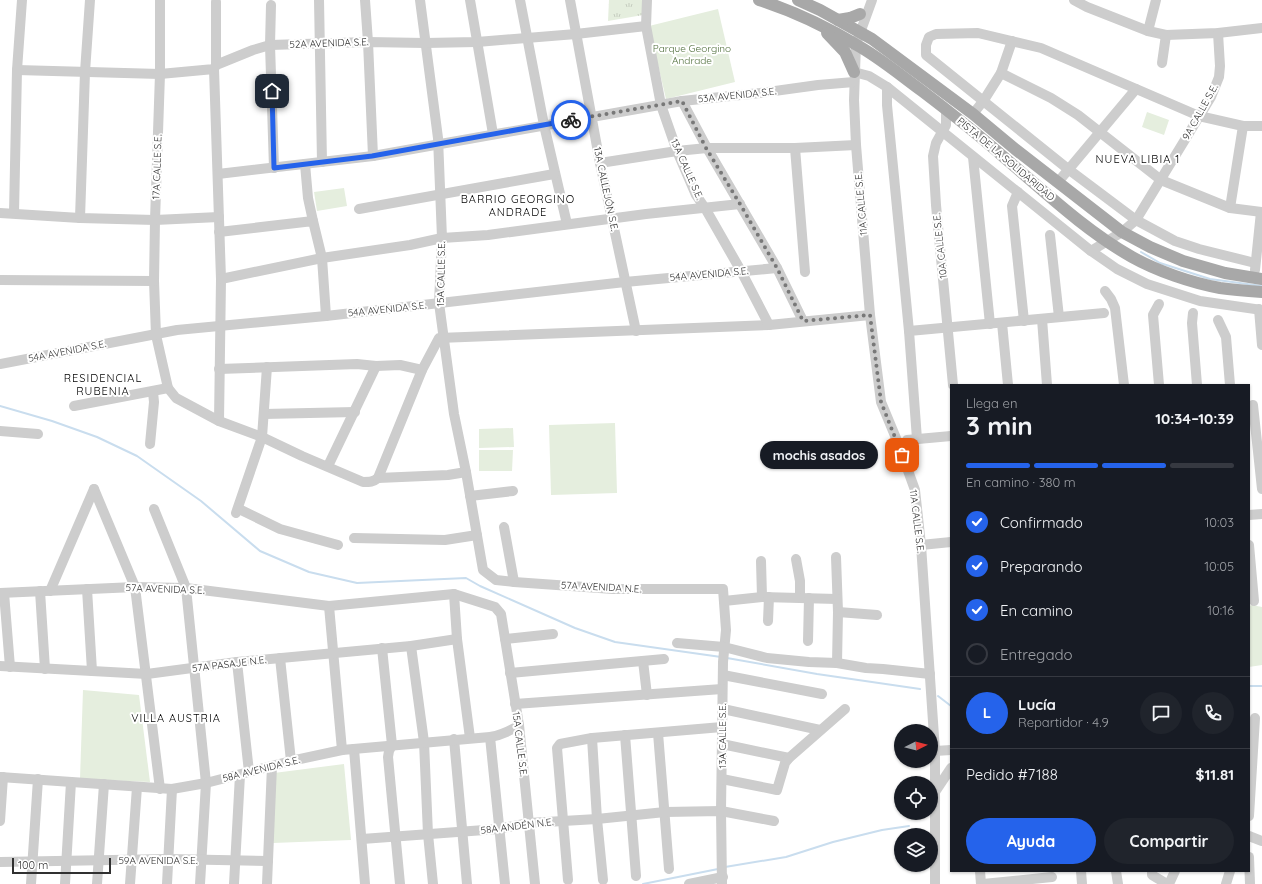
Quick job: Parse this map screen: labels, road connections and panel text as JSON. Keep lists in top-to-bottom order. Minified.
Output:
{"streets":{"main road":["PISTA DE LA SOLIDARIDAD"],"street":["52A AVENIDA S.E.","53A AVENIDA S.E.","9A CALLE S.E.","17A CALLE S.E.","13A CALLE S.E.","13A CALLEJÓN S.E.","11A CALLE S.E.","10A CALLE S.E.","15A CALLE S.E.","54A AVENIDA S.E.","57A AVENIDA N.E.","57A AVENIDA S.E.","57A PASAJE N.E.","58A AVENIDA S.E.","58A ANDÉN N.E.","59A AVENIDA S.E."]},"crossings":[["52A AVENIDA S.E.","17A CALLE S.E."],["52A AVENIDA S.E.","13A CALLE S.E."],["52A AVENIDA S.E.","13A CALLEJÓN S.E."],["52A AVENIDA S.E.","15A CALLE S.E."],["53A AVENIDA S.E.","13A CALLE S.E."],["53A AVENIDA S.E.","13A CALLEJÓN S.E."],["53A AVENIDA S.E.","11A CALLE S.E."],["53A AVENIDA S.E.","15A CALLE S.E."],["9A CALLE S.E.","PISTA DE LA SOLIDARIDAD"],["PISTA DE LA SOLIDARIDAD","11A CALLE S.E."],["PISTA DE LA SOLIDARIDAD","10A CALLE S.E."],["17A CALLE S.E.","54A AVENIDA S.E."],["13A CALLE S.E.","54A AVENIDA S.E."],["13A CALLE S.E.","57A AVENIDA N.E."],["13A CALLE S.E.","58A ANDÉN N.E."],["13A CALLEJÓN S.E.","54A AVENIDA S.E."],["15A CALLE S.E.","54A AVENIDA S.E."],["15A CALLE S.E.","57A AVENIDA N.E."],["15A CALLE S.E.","58A AVENIDA S.E."],["15A CALLE S.E.","58A ANDÉN N.E."]],"districts":["NUEVA LIBIA 1","BARRIO GEORGINO ANDRADE","RESIDENCIAL RUBENIA","VILLA AUSTRIA"],"parks":["Parque Georgino Andrade"],"places":["mochis asados"],"scale_bar":"100 m","north":"right","page":{"heading":["3 min","Llega en","10:34–10:39"],"panel":["Lucía","Repartidor · 4.9","Pedido #7188","$11.81"],"bubble":"mochis asados","bar":"En camino · 380 m","list":[["Confirmado","10:03"],["Preparando","10:05"],["En camino","10:16"],"Entregado"],"round":"L","buttons":["Ayuda","Compartir"],"scale":"100 m"}}
